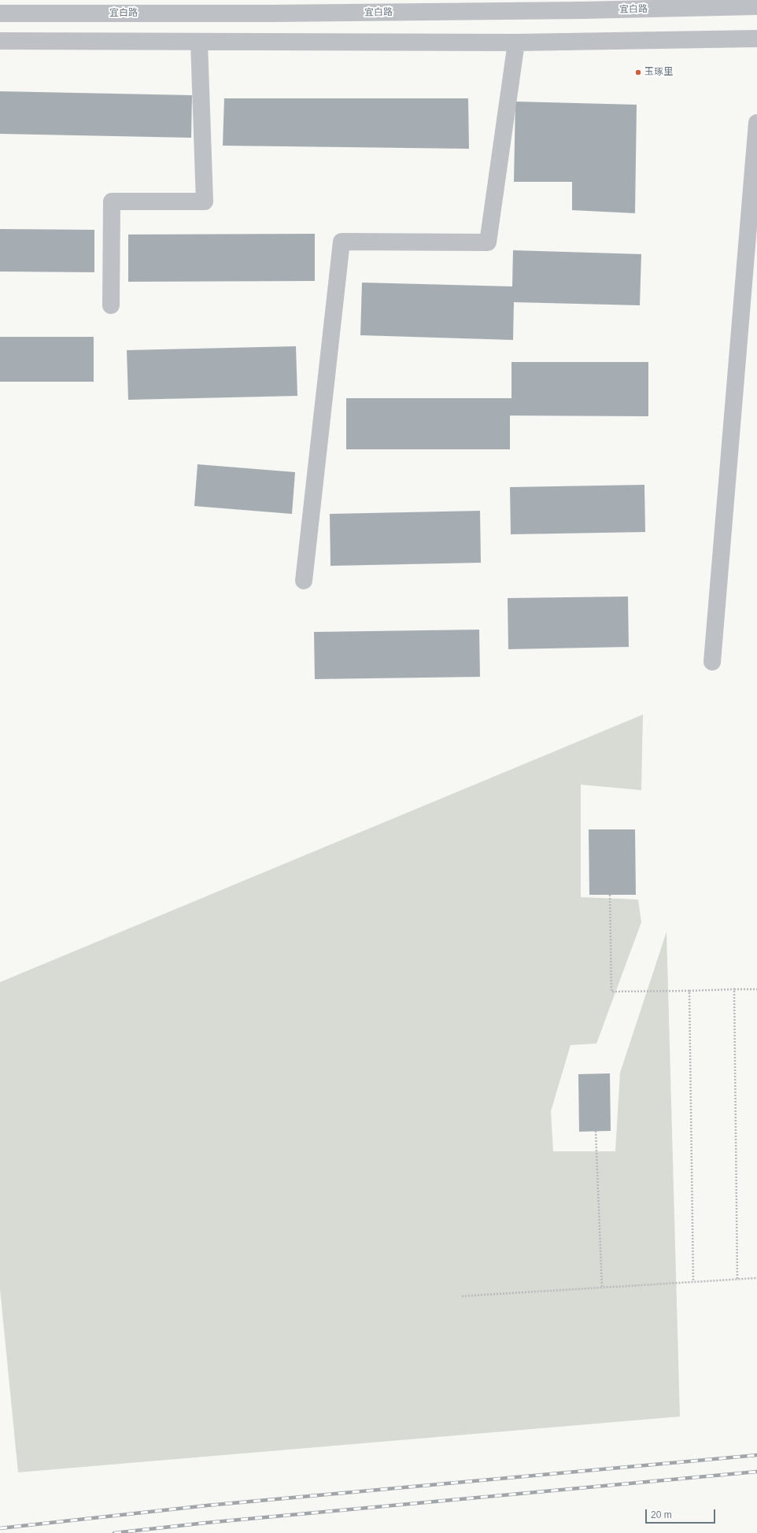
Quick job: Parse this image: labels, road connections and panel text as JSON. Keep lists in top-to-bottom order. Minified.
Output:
{"streets":{"street":["宜白路"]},"places":["玉琢里"],"scale_bar":"20 m"}
